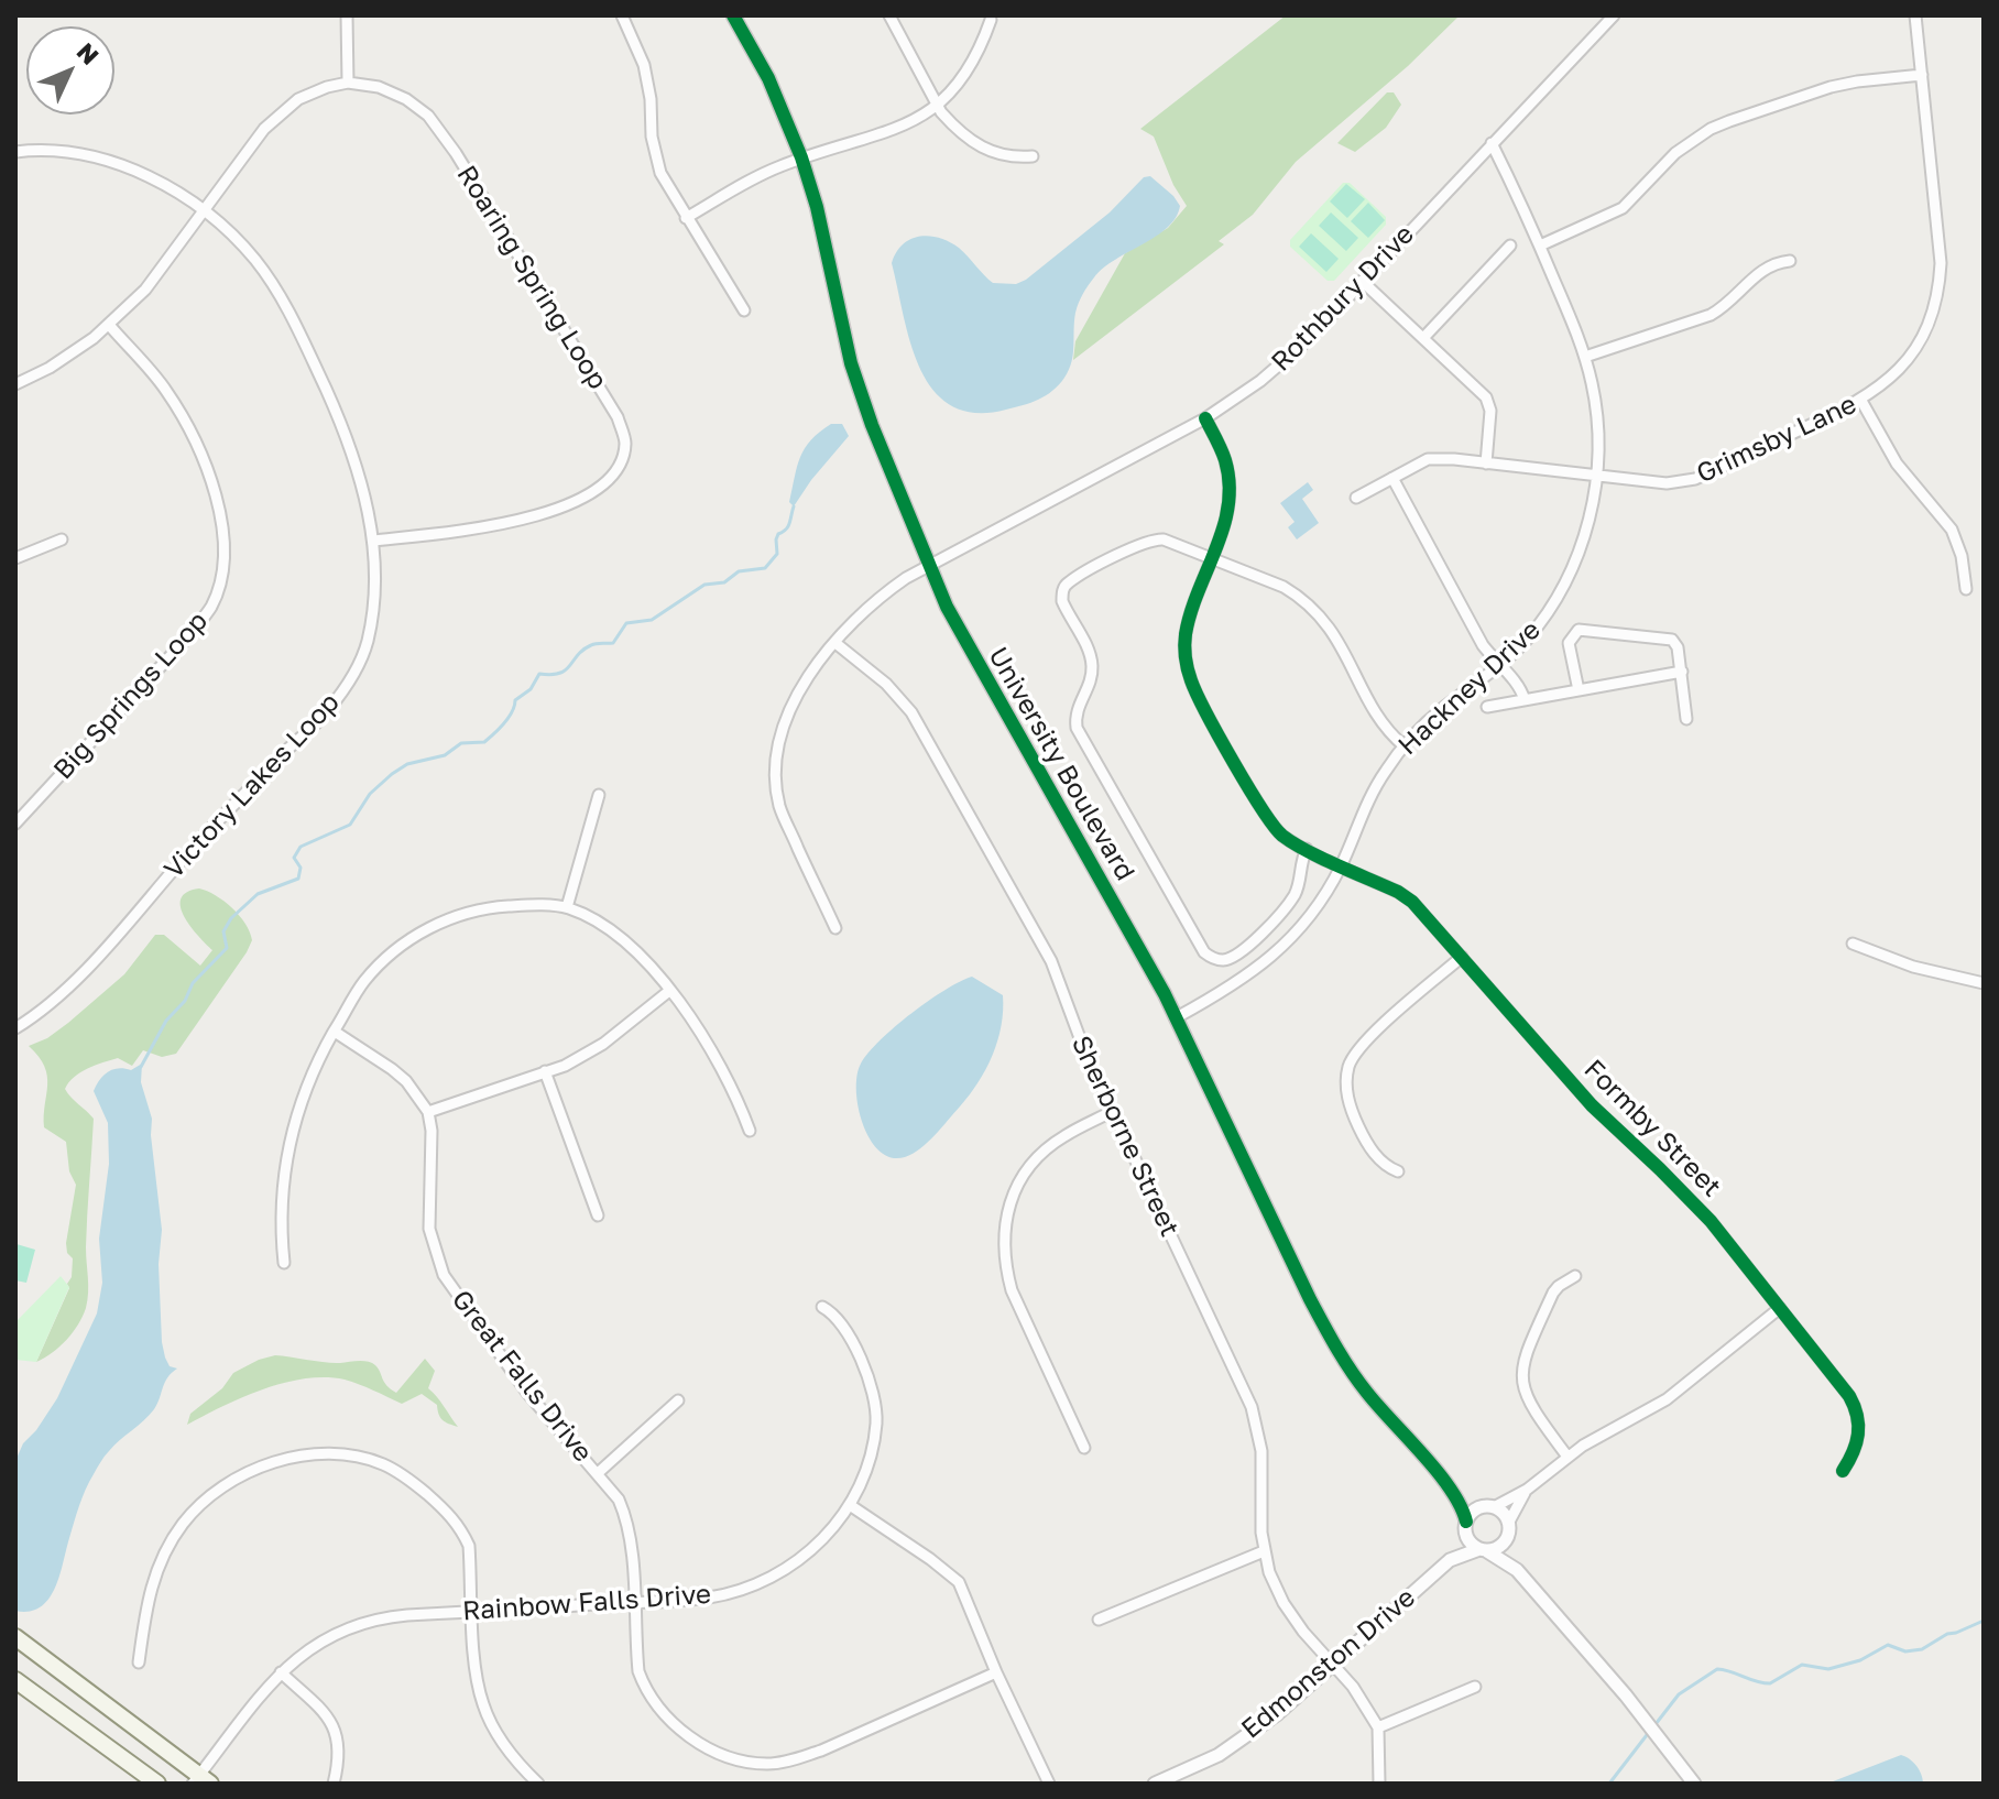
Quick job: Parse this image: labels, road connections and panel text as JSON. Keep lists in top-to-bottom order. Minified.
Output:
{"streets":{"street":["Roaring Spring Loop","Rothbury Drive","Grimsby Lane","Hackney Drive","Big Springs Loop","University Boulevard","Victory Lakes Loop","Formby Street","Sherborne Street","Great Falls Drive","Rainbow Falls Drive","Edmonston Drive"]},"crossings":[["Roaring Spring Loop","Victory Lakes Loop"],["Rothbury Drive","Hackney Drive"],["Rothbury Drive","University Boulevard"],["Rothbury Drive","Formby Street"],["Rothbury Drive","Sherborne Street"],["Grimsby Lane","Hackney Drive"],["Hackney Drive","University Boulevard"],["Hackney Drive","Formby Street"],["University Boulevard","Edmonston Drive"],["Sherborne Street","Edmonston Drive"],["Great Falls Drive","Rainbow Falls Drive"]],"north":"top right"}
